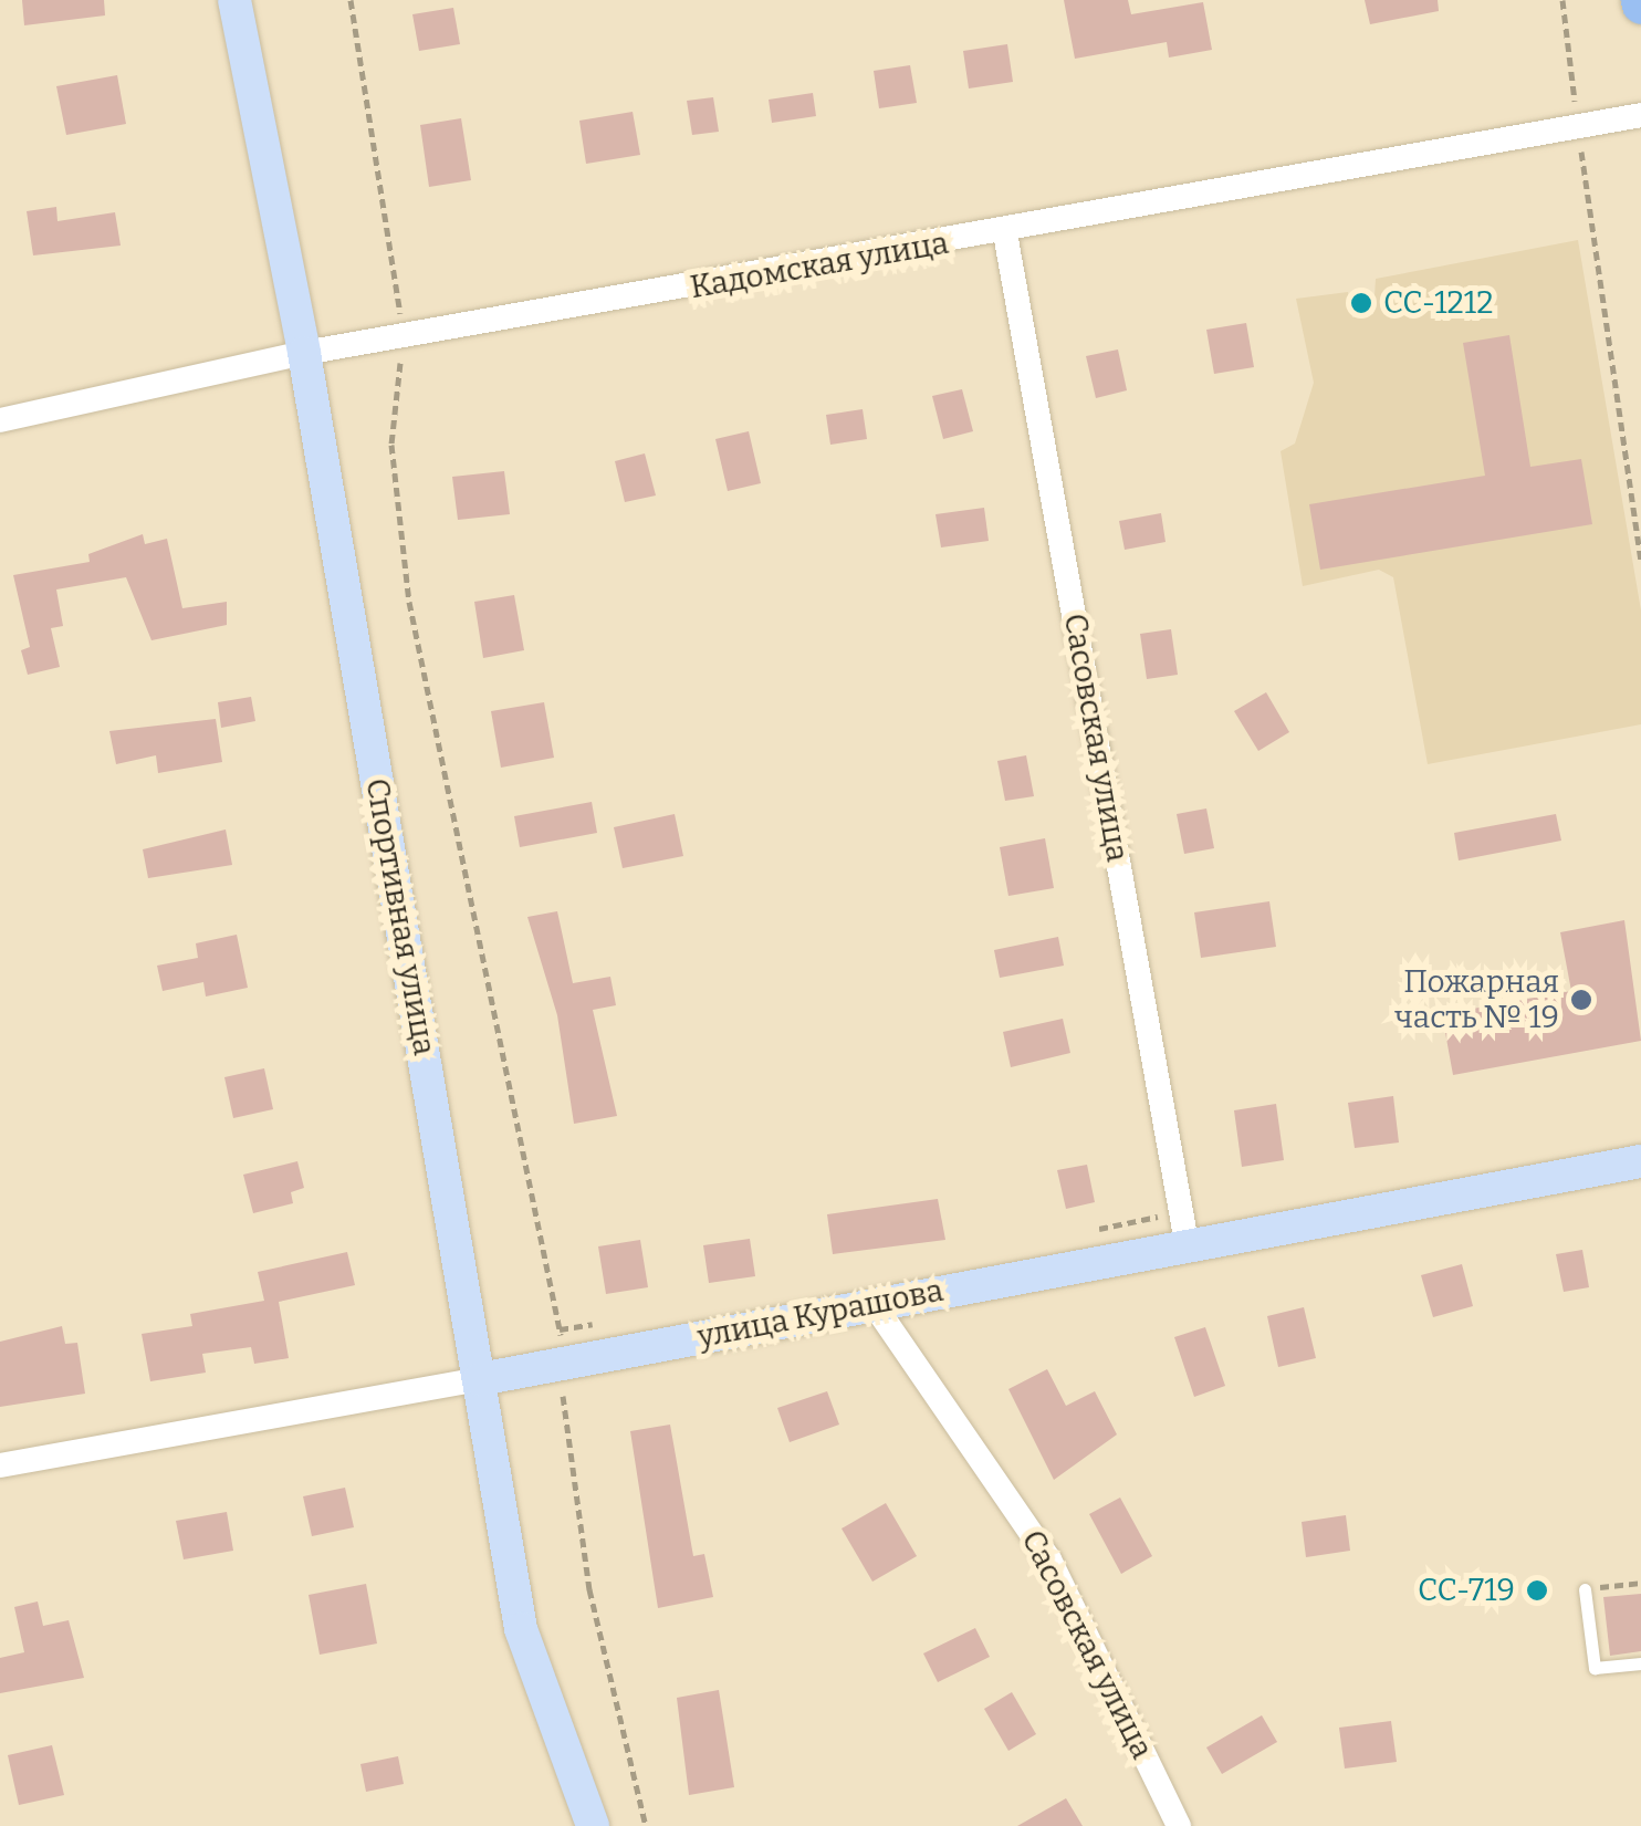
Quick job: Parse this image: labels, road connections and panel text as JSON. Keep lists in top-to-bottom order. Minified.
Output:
{"streets":{"street":["Кадомская улица","Сасовская улица","Спортивная улица","улица Курашова"]},"crossings":[["Кадомская улица","Сасовская улица"],["Кадомская улица","Спортивная улица"],["Сасовская улица","улица Курашова"],["Спортивная улица","улица Курашова"]],"places":["СС-1212","Пожарная часть № 19","СС-719"]}
